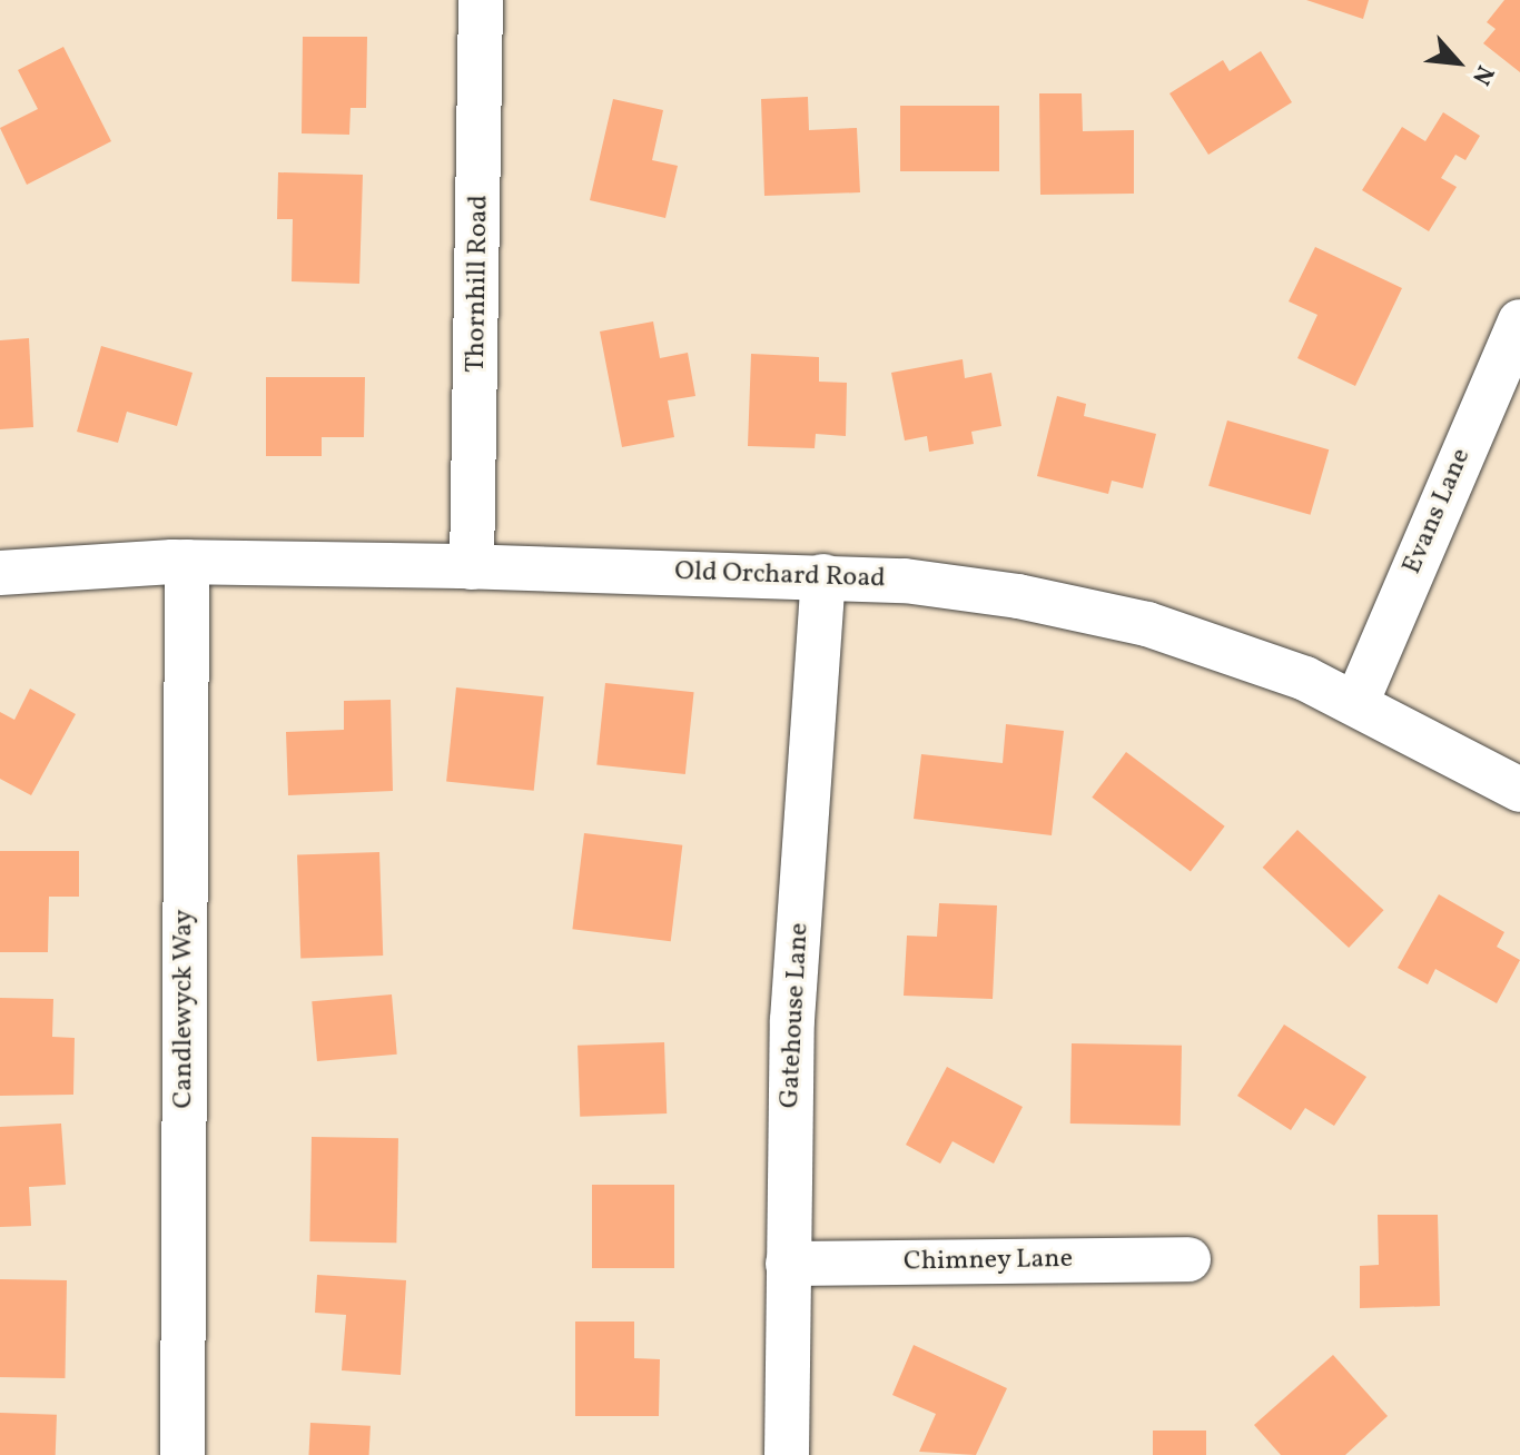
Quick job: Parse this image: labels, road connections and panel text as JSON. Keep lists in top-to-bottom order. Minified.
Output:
{"streets":{"street":["Thornhill Road","Evans Lane","Old Orchard Road","Candlewyck Way","Gatehouse Lane","Chimney Lane"]},"crossings":[["Thornhill Road","Old Orchard Road"],["Evans Lane","Old Orchard Road"],["Old Orchard Road","Candlewyck Way"],["Old Orchard Road","Gatehouse Lane"],["Gatehouse Lane","Chimney Lane"]],"north":"bottom right"}
